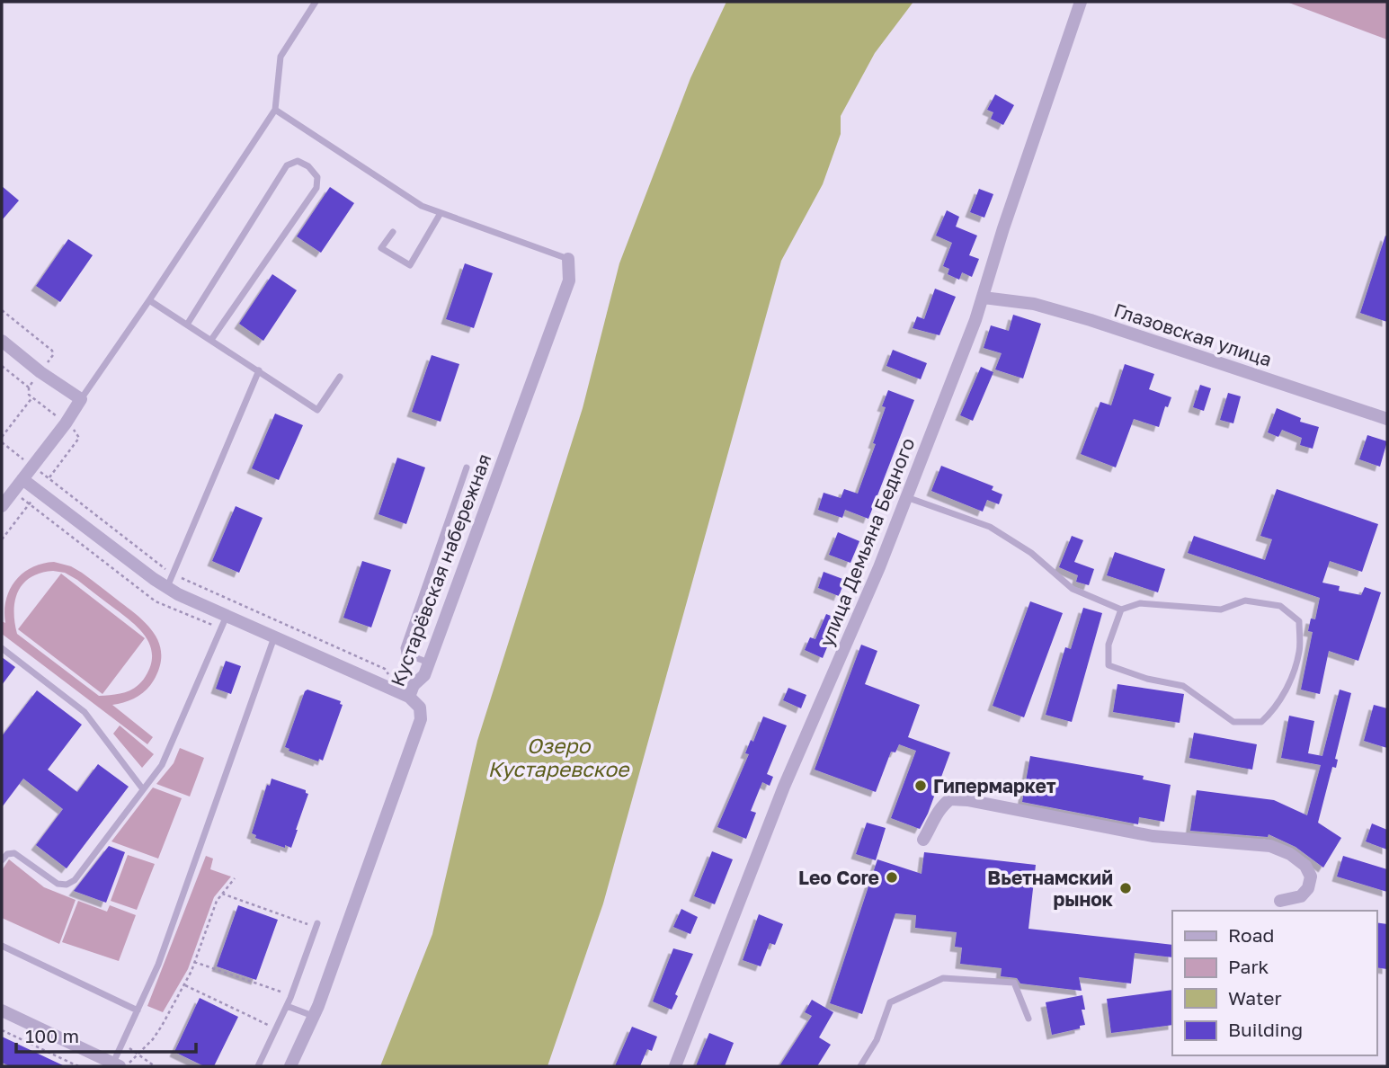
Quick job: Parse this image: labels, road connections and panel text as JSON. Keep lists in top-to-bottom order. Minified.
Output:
{"streets":{"street":["Глазовская улица","улица Демьяна Бедного","Кустарёвская набережная"]},"crossings":[["Глазовская улица","улица Демьяна Бедного"]],"water":["Озеро Кустаревское"],"places":["Гипермаркет","Leo Core","Вьетнамский рынок"],"legend":["Road","Park","Water","Building"],"scale_bar":"100 m"}
